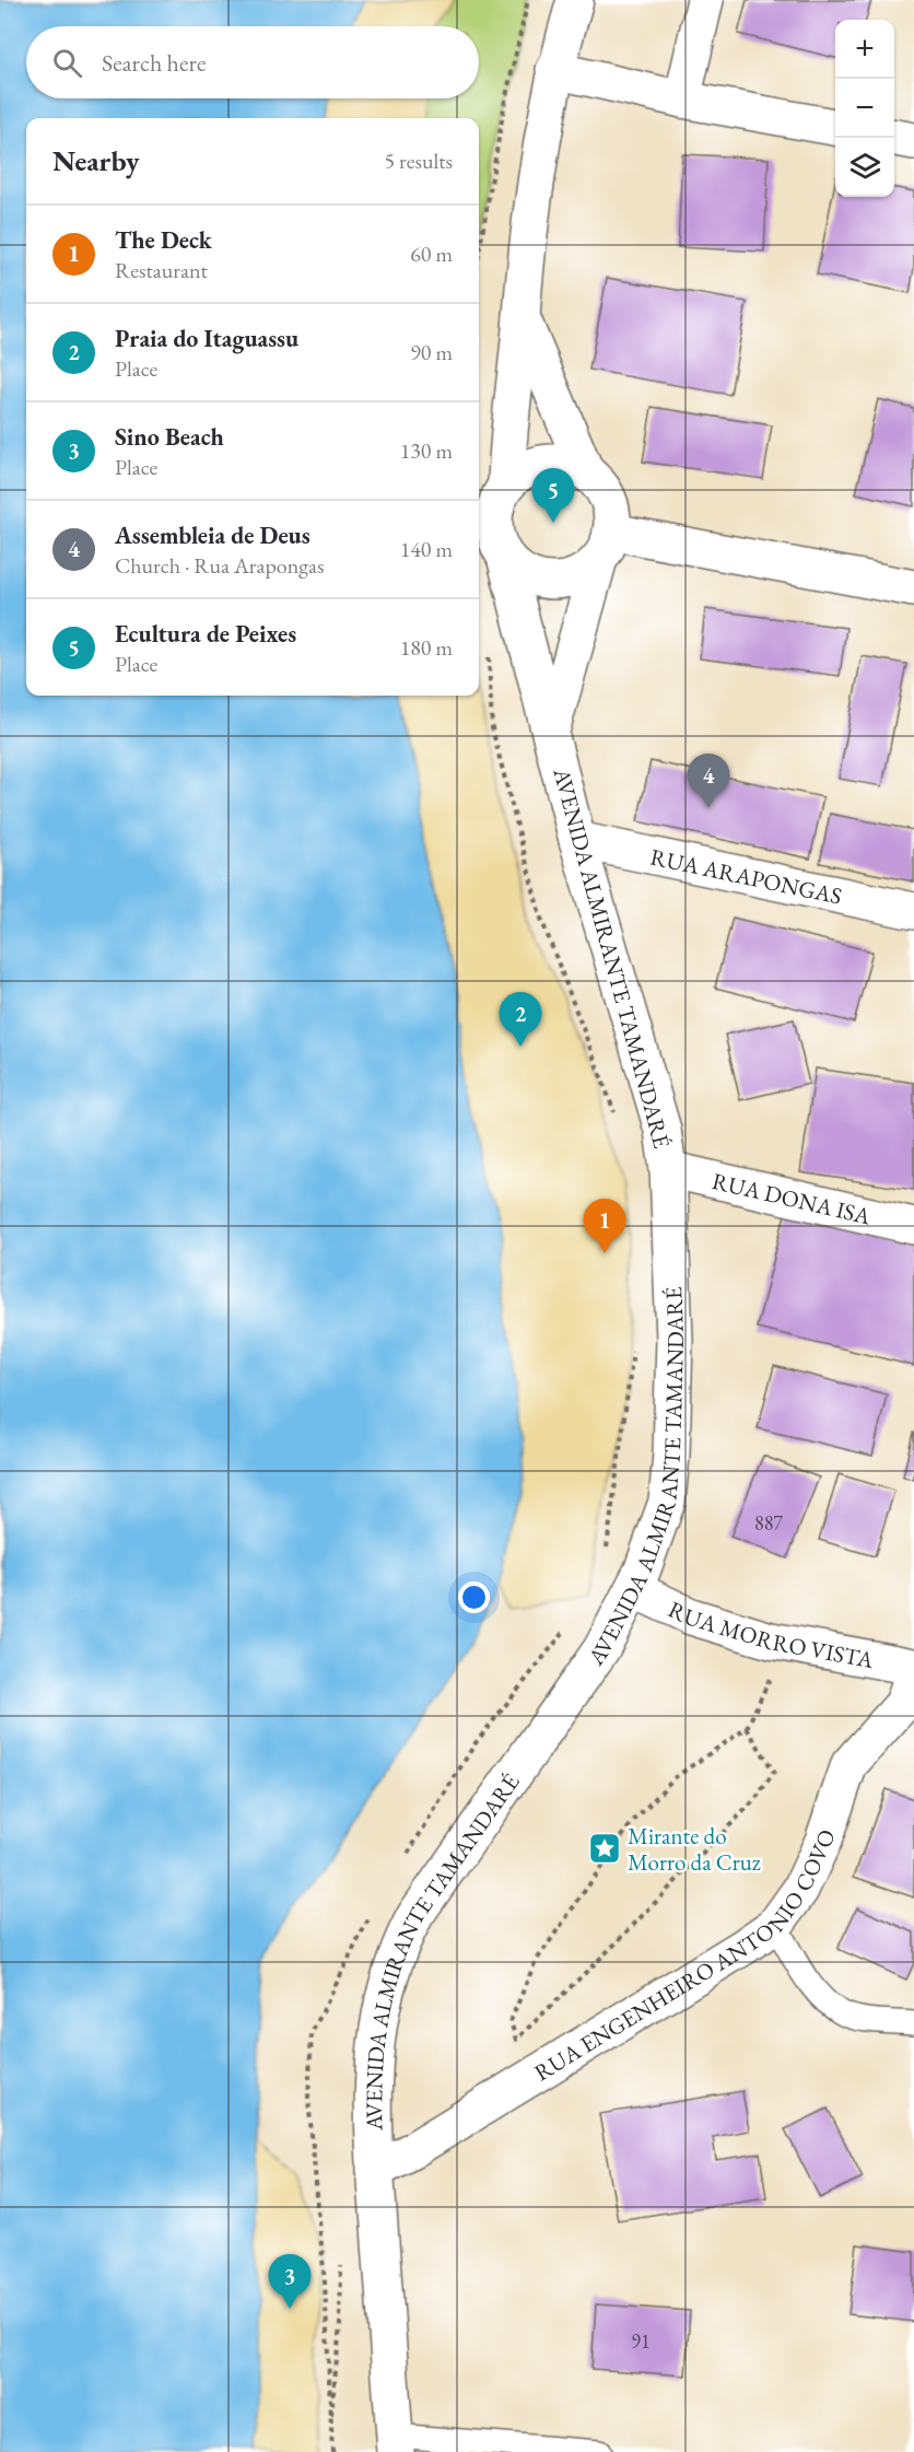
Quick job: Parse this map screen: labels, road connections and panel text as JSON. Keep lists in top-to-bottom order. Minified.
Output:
{"streets":{"main road":["RUA ARAPONGAS","AVENIDA ALMIRANTE TAMANDARÉ","RUA DONA ISA","RUA MORRO VISTA","RUA ENGENHEIRO ANTONIO COVO"]},"crossings":[["RUA ARAPONGAS","AVENIDA ALMIRANTE TAMANDARÉ"],["AVENIDA ALMIRANTE TAMANDARÉ","RUA DONA ISA"],["AVENIDA ALMIRANTE TAMANDARÉ","RUA MORRO VISTA"],["AVENIDA ALMIRANTE TAMANDARÉ","RUA ENGENHEIRO ANTONIO COVO"],["RUA MORRO VISTA","RUA ENGENHEIRO ANTONIO COVO"]],"places":{"place":["Mirante do Morro da Cruz"]},"house_numbers":["887","91"],"page":{"map_buttons":["+","−"],"search":"Search here","heading":["Nearby","5 results"],"list":[{"mark":"1","name":"The Deck","note":"Restaurant","value":"60 m"},{"mark":"2","name":"Praia do Itaguassu","note":"Place","value":"90 m"},{"mark":"3","name":"Sino Beach","note":"Place","value":"130 m"},{"mark":"4","name":"Assembleia de Deus","note":"Church · Rua Arapongas","value":"140 m"},{"mark":"5","name":"Ecultura de Peixes","note":"Place","value":"180 m"}],"pins":["5","4","2","1","3"]}}
